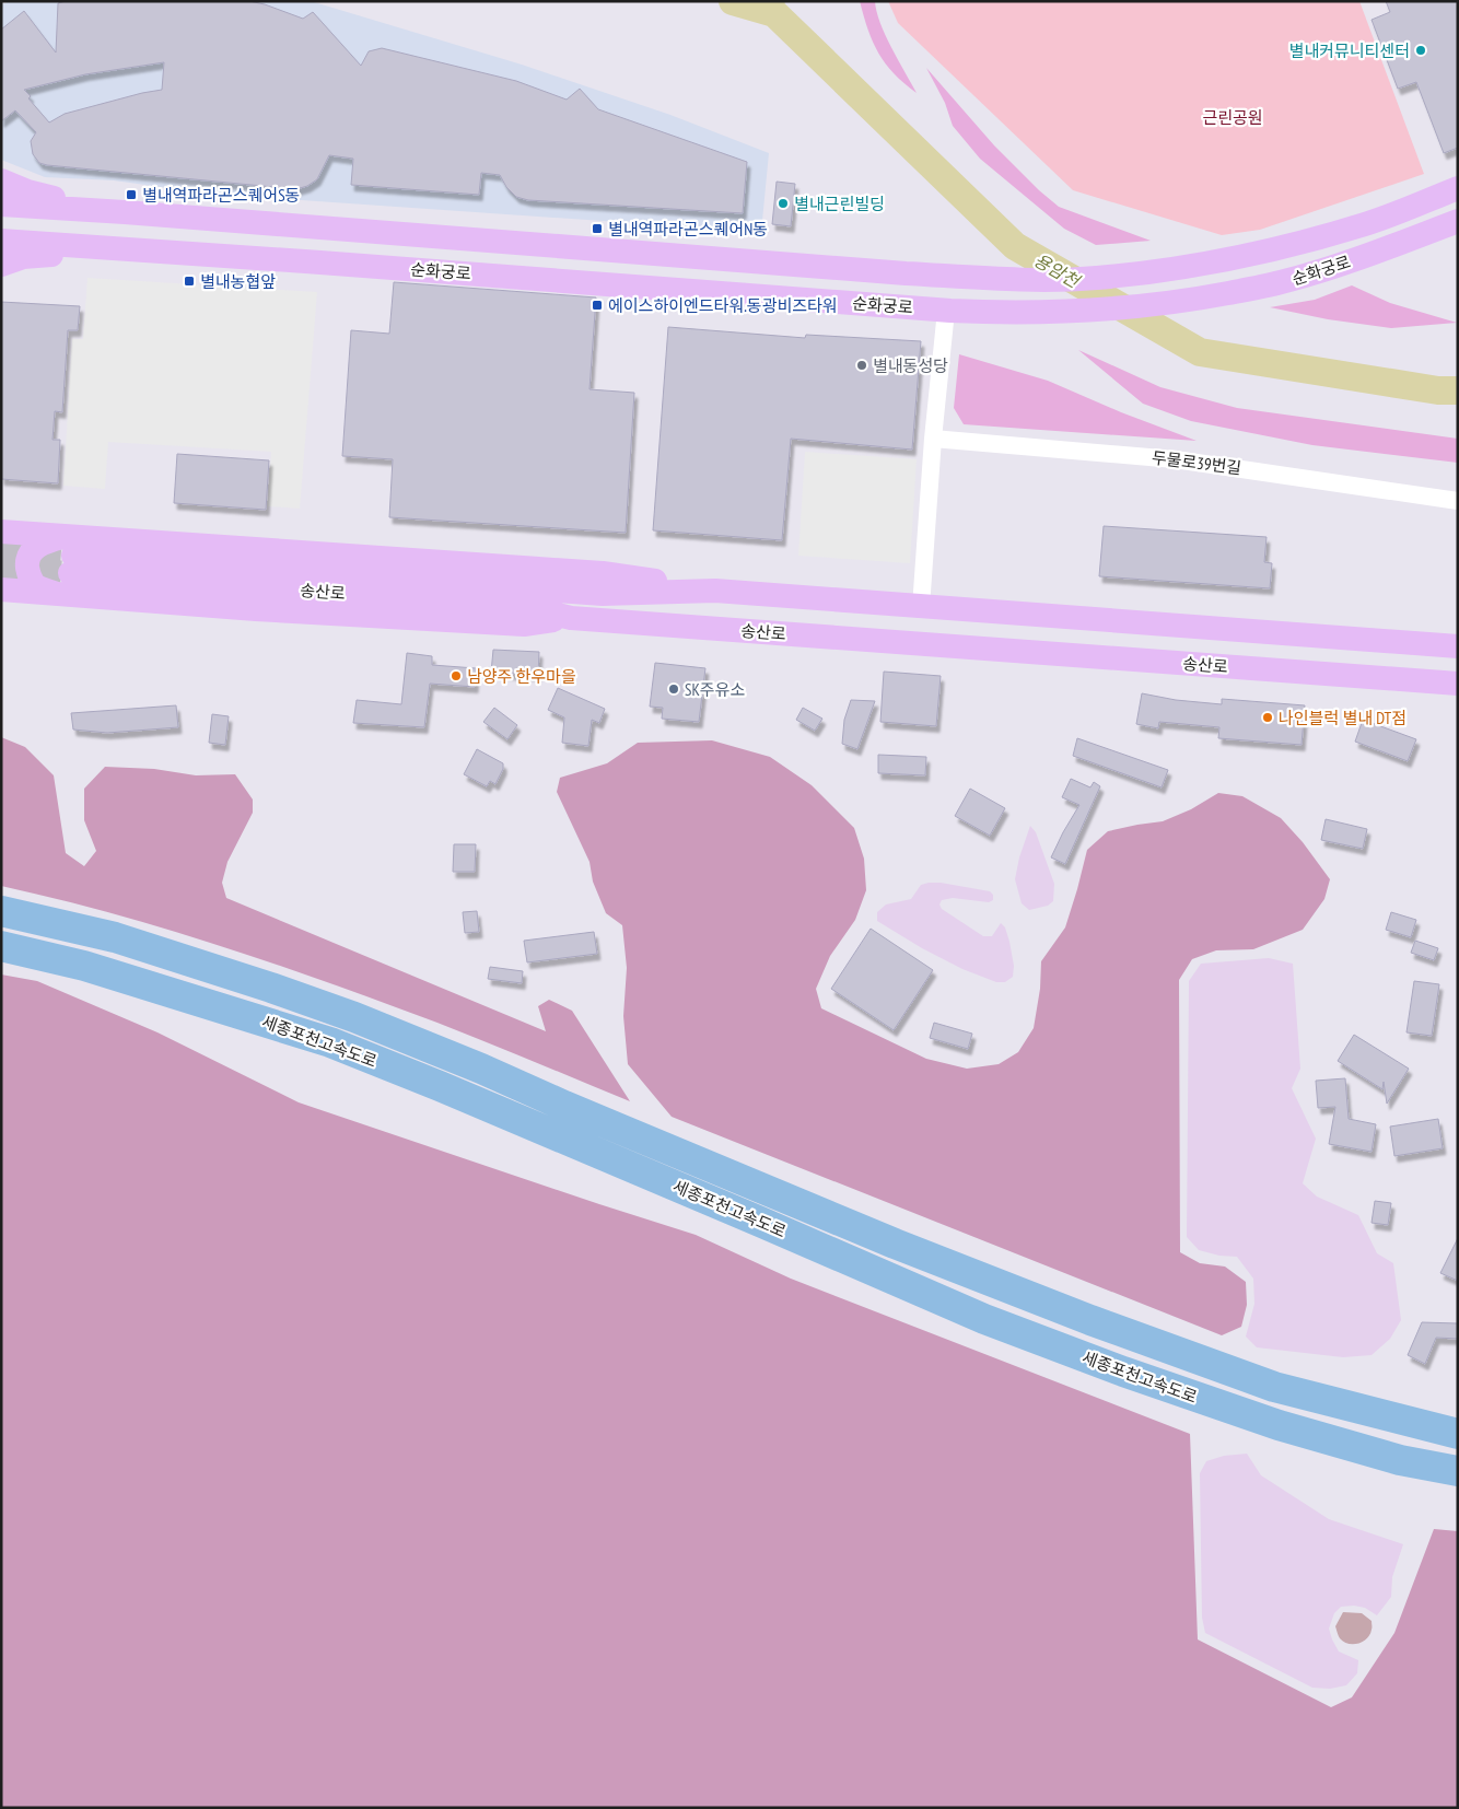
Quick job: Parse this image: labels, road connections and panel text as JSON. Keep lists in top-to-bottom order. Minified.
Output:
{"streets":{"highway":["세종포천고속도로"],"street":["순화궁로","두물로39번길","송산로"]},"water":["용암천"],"parks":["근린공원"],"places":{"other":["별내커뮤니티센터","별내근린빌딩","별내동성당","남양주 한우마을","SK주유소","나인블럭 별내 DT점"],"transit":["별내역파라곤스퀘어S동","별내역파라곤스퀘어N동","별내농협앞","에이스하이엔드타워.동광비즈타워"]}}
